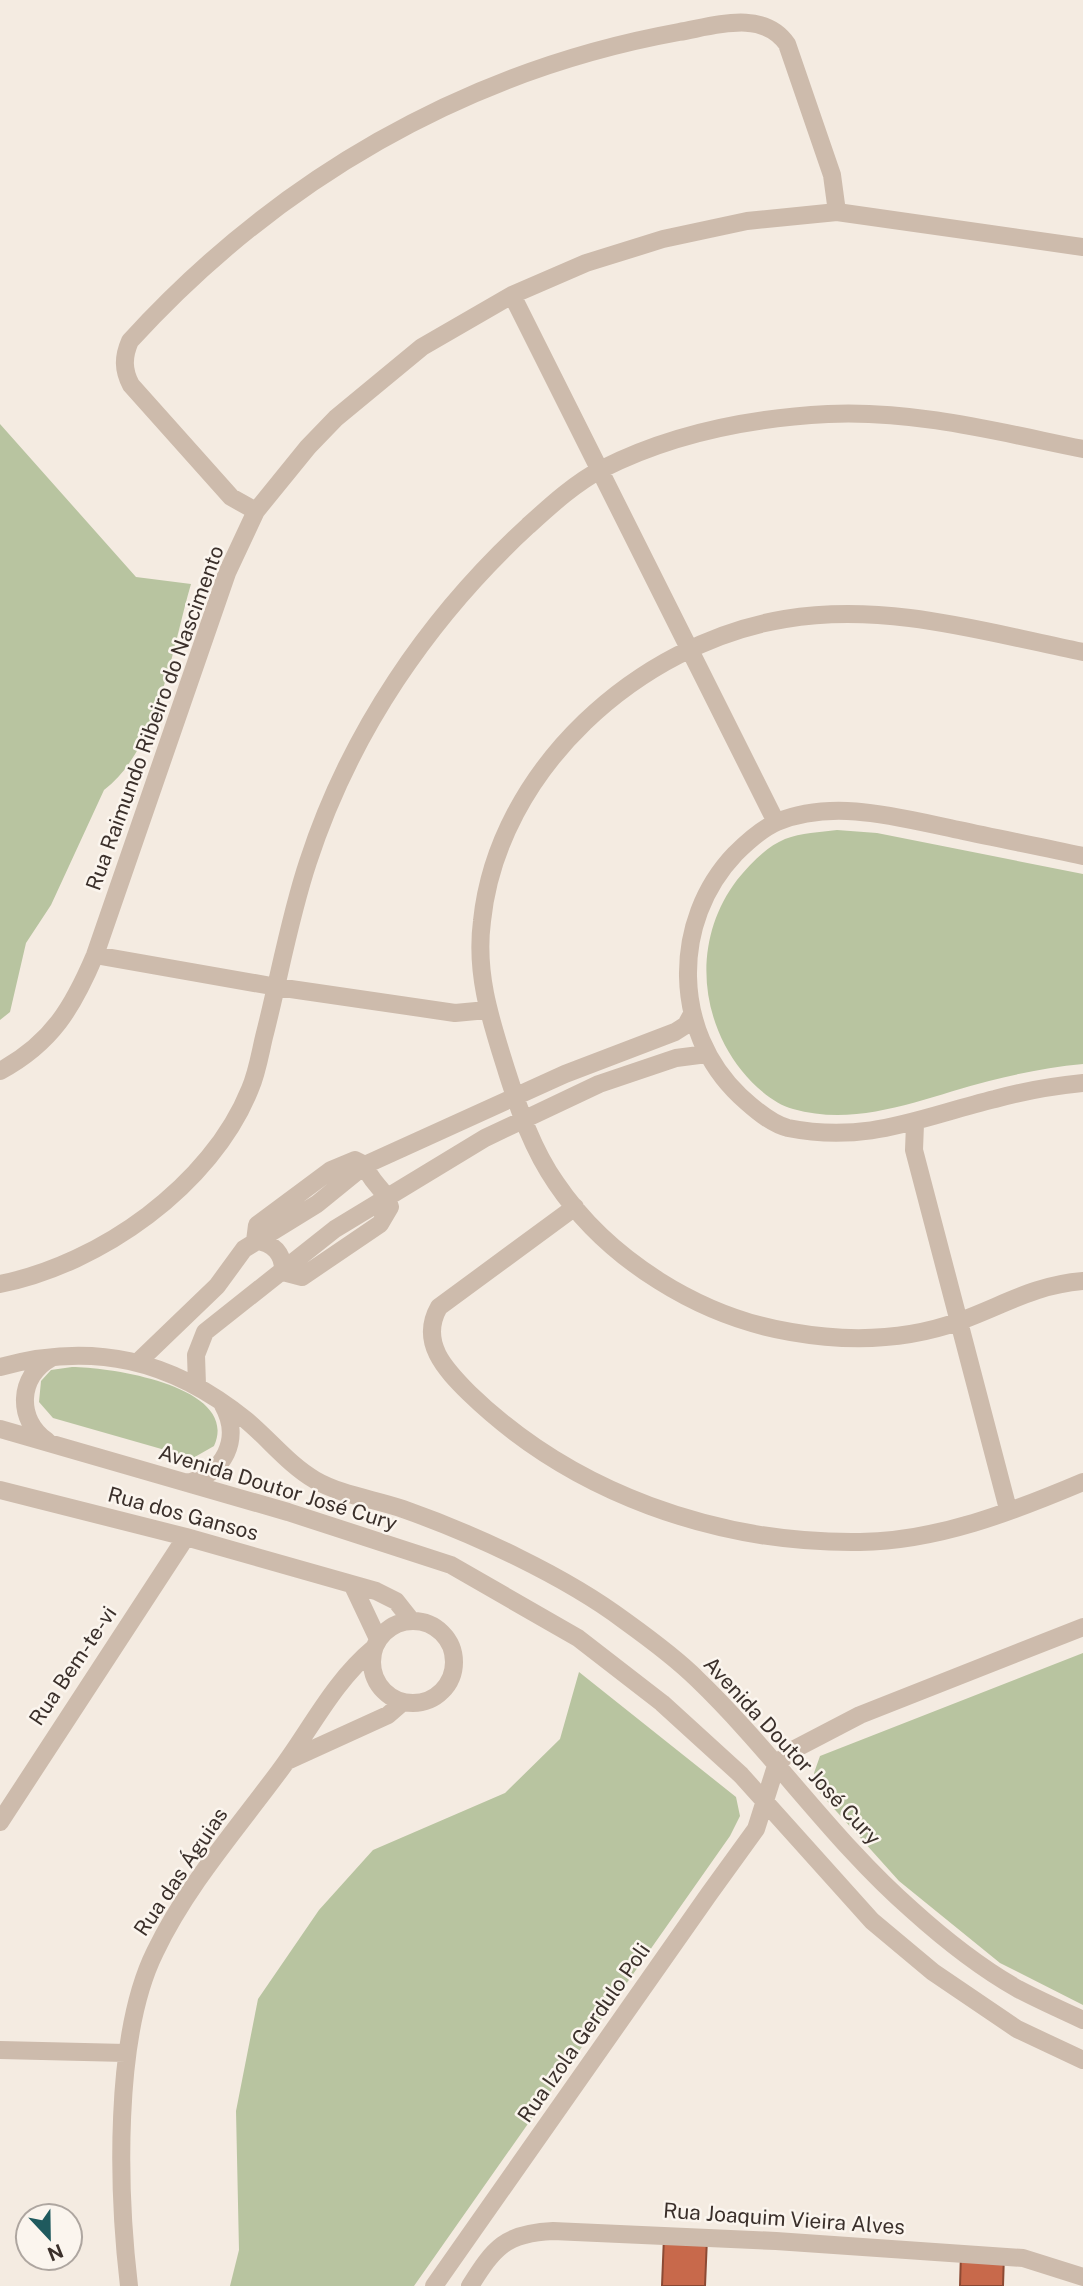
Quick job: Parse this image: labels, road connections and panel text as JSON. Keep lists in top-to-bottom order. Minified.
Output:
{"streets":{"street":["Rua Raimundo Ribeiro do Nascimento","Avenida Doutor José Cury","Rua dos Gansos","Rua Bem-te-vi","Rua das Águias","Rua Izola Gerdulo Poli","Rua Joaquim Vieira Alves"]},"crossings":[["Avenida Doutor José Cury","Rua Izola Gerdulo Poli"],["Rua dos Gansos","Rua Bem-te-vi"],["Rua dos Gansos","Rua das Águias"]],"north":"bottom"}
